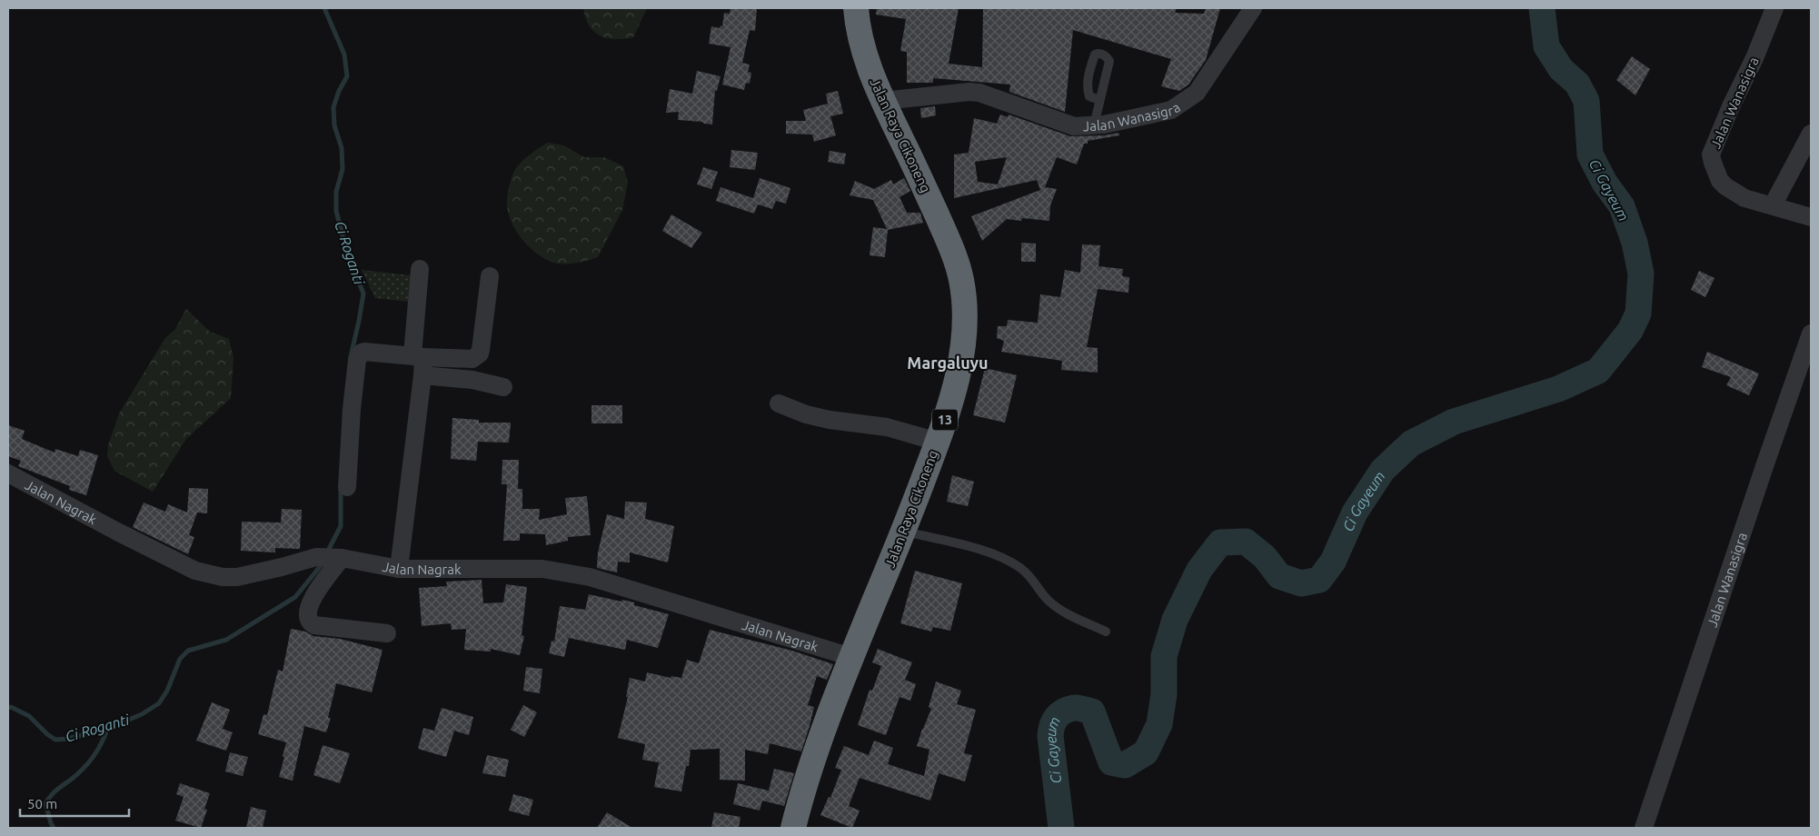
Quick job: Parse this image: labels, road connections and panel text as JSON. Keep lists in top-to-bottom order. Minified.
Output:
{"streets":{"highway":["Jalan Raya Cikoneng","13"],"street":["Jalan Wanasigra","Jalan Nagrak"]},"crossings":[["Jalan Wanasigra","Jalan Raya Cikoneng"],["Jalan Raya Cikoneng","Jalan Nagrak"]],"districts":["Margaluyu"],"water":["Ci Gayeum","Ci Roganti"],"scale_bar":"50 m"}
